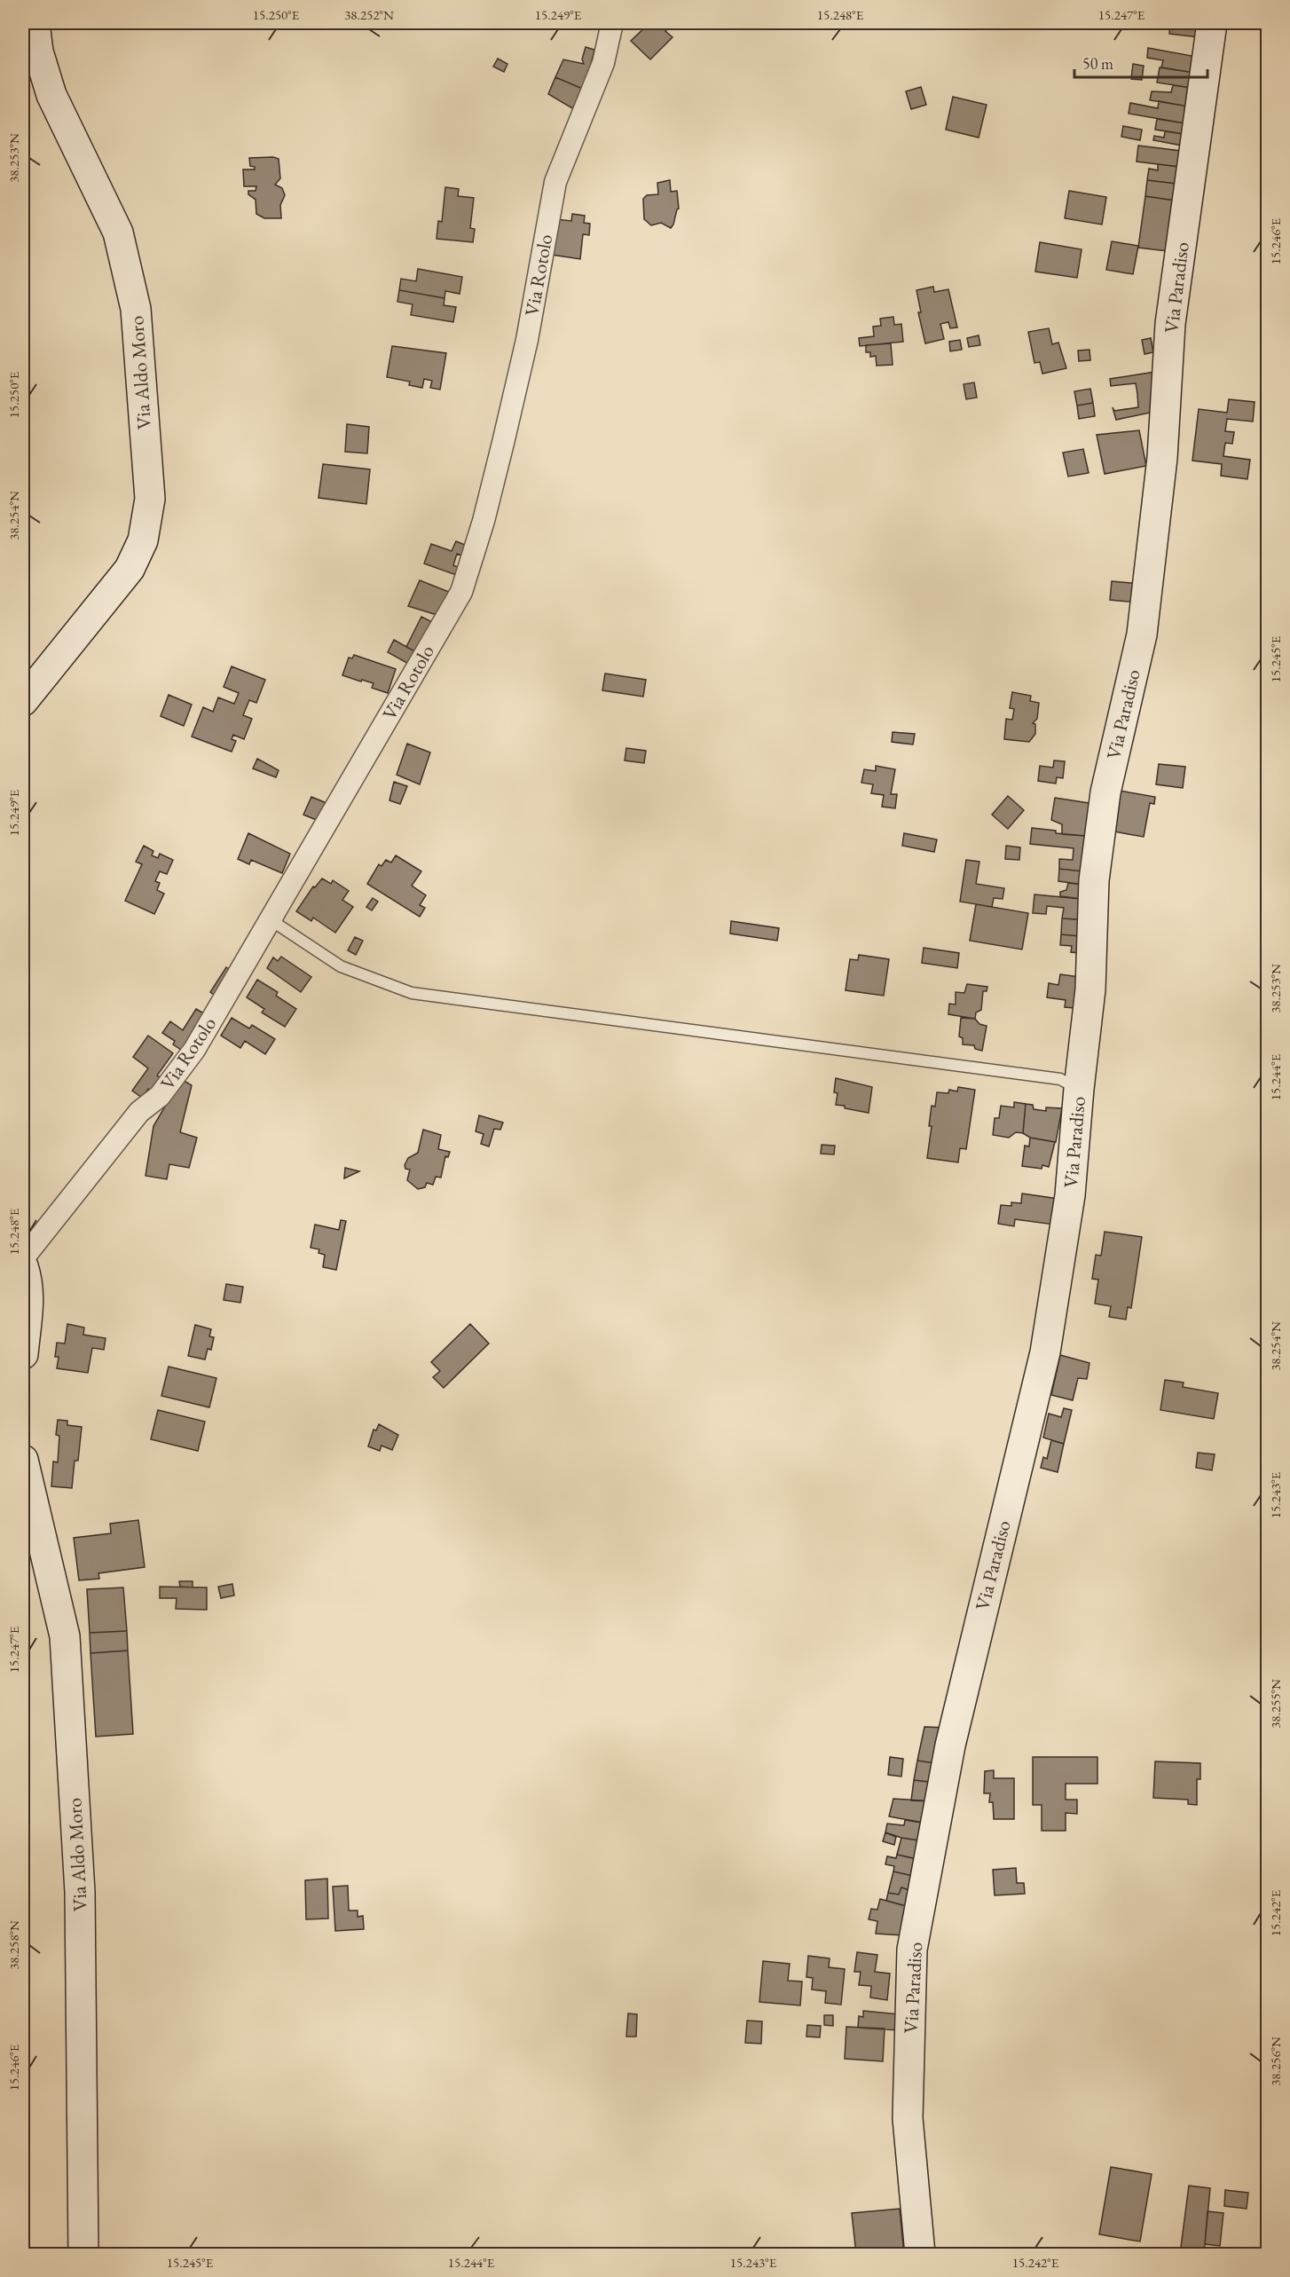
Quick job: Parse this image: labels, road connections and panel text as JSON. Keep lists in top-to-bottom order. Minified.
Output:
{"streets":{"street":["Via Rotolo","Via Paradiso","Via Aldo Moro"]},"scale_bar":"50 m","coordinates":["15.250°E","38.252°N","15.249°E","15.248°E","15.247°E","38.253°N","15.246°E","38.254°N","15.245°E","15.244°E","15.243°E","38.255°N","15.242°E","38.258°N","38.256°N"]}
